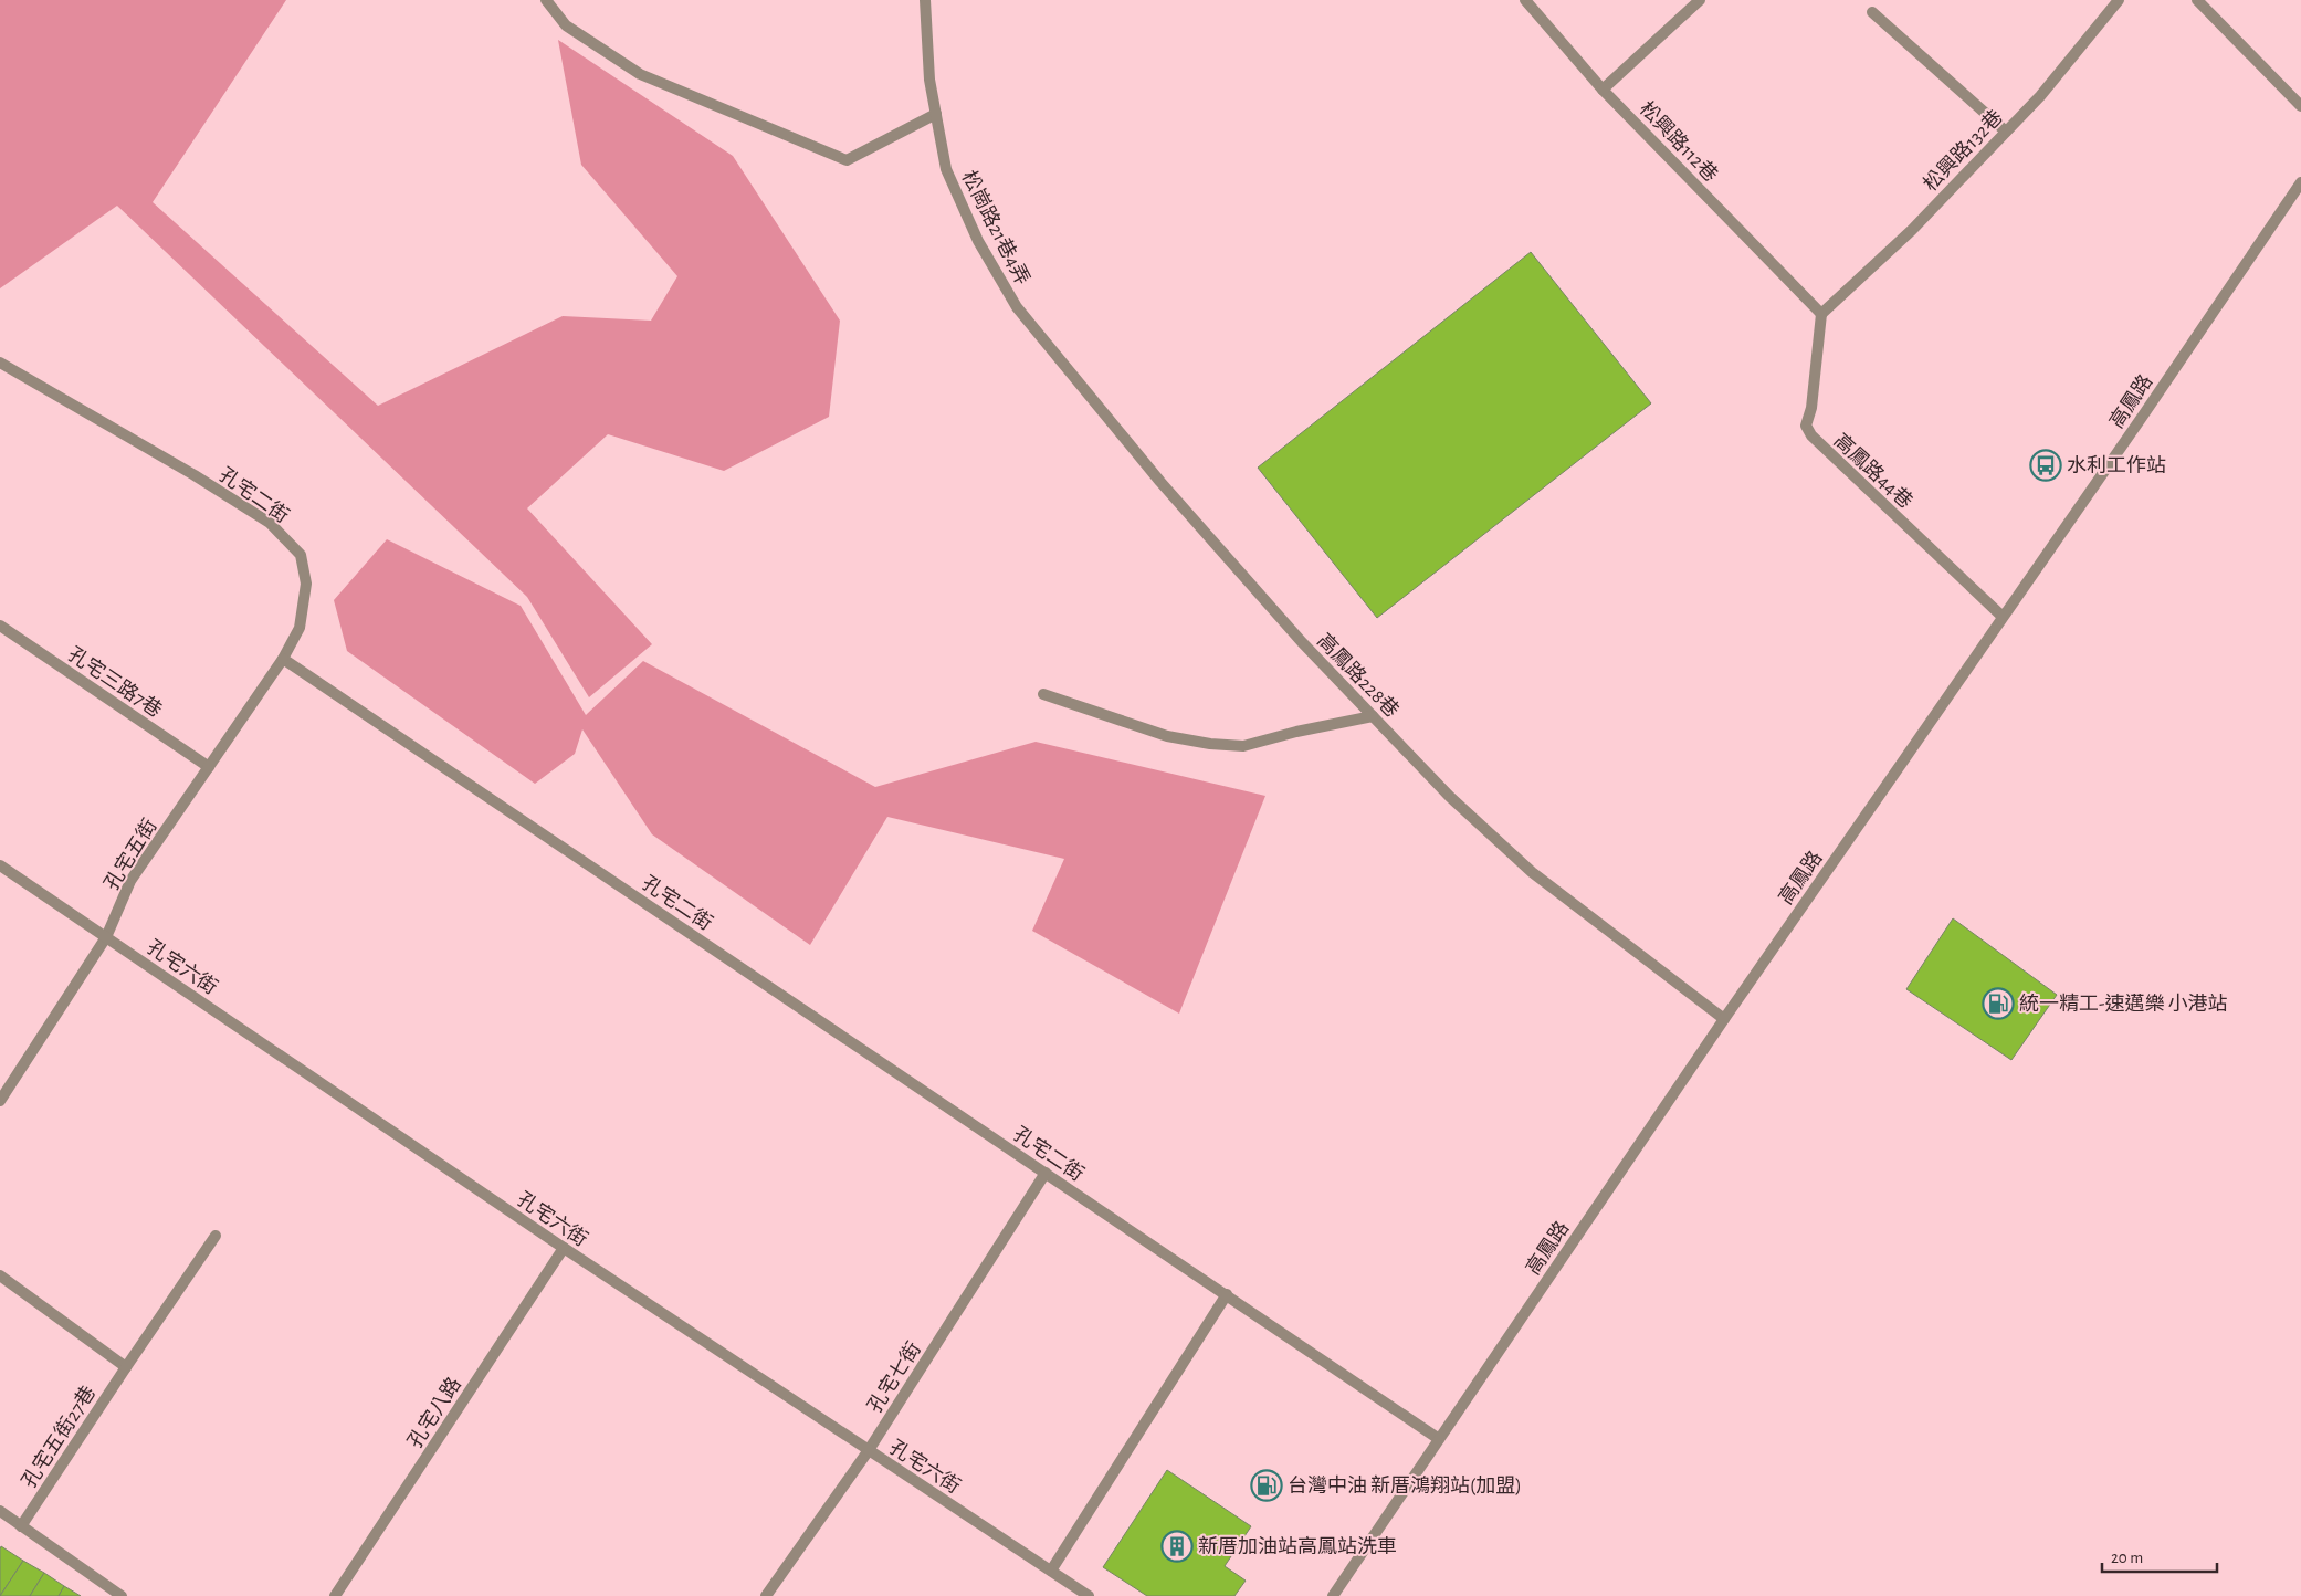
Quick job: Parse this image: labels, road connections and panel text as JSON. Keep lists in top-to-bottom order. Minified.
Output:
{"streets":{"street":["松興路112巷","松興路132巷","松崗路21巷4弄","高鳳路","高鳳路44巷","孔宅二街","高鳳路228巷","孔宅三路7巷","孔宅五街","孔宅六街","孔宅七街","孔宅八路","孔宅五街27巷"]},"crossings":[["松興路112巷","松興路132巷"],["松興路112巷","高鳳路44巷"],["松興路132巷","高鳳路44巷"],["松崗路21巷4弄","高鳳路228巷"],["高鳳路","高鳳路44巷"],["高鳳路","孔宅二街"],["高鳳路","高鳳路228巷"],["孔宅二街","孔宅五街"],["孔宅二街","孔宅七街"],["孔宅三路7巷","孔宅五街"],["孔宅五街","孔宅六街"],["孔宅六街","孔宅七街"],["孔宅六街","孔宅八路"]],"places":{"bus stop":["水利工作站"],"fuel station":["統一精工-速邁樂 小港站","台灣中油 新厝鴻翔站(加盟)"],"building":["新厝加油站高鳳站洗車"]},"scale_bar":"20 m"}
